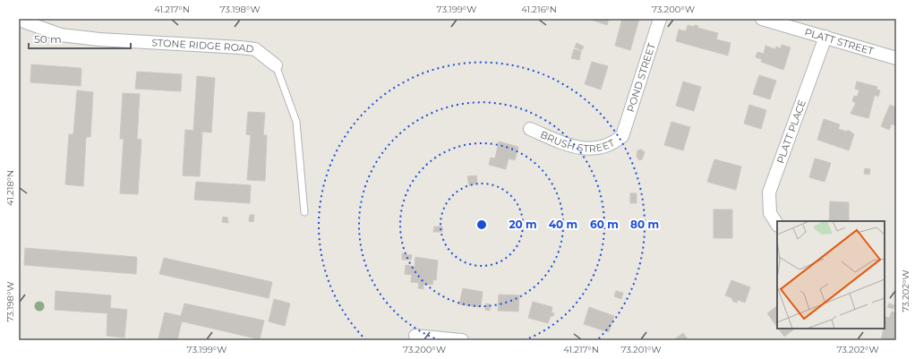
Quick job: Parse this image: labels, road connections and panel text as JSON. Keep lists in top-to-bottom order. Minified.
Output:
{"streets":{"street":["PLATT STREET","STONE RIDGE ROAD","POND STREET","PLATT PLACE","BRUSH STREET"]},"crossings":[["PLATT STREET","PLATT PLACE"],["POND STREET","BRUSH STREET"]],"scale_bar":"50 m","coordinates":["41.217°N","73.198°W","73.199°W","41.216°N","73.200°W","41.218°N","73.202°W","73.201°W"],"rings":["20 m","40 m","60 m","80 m"]}
